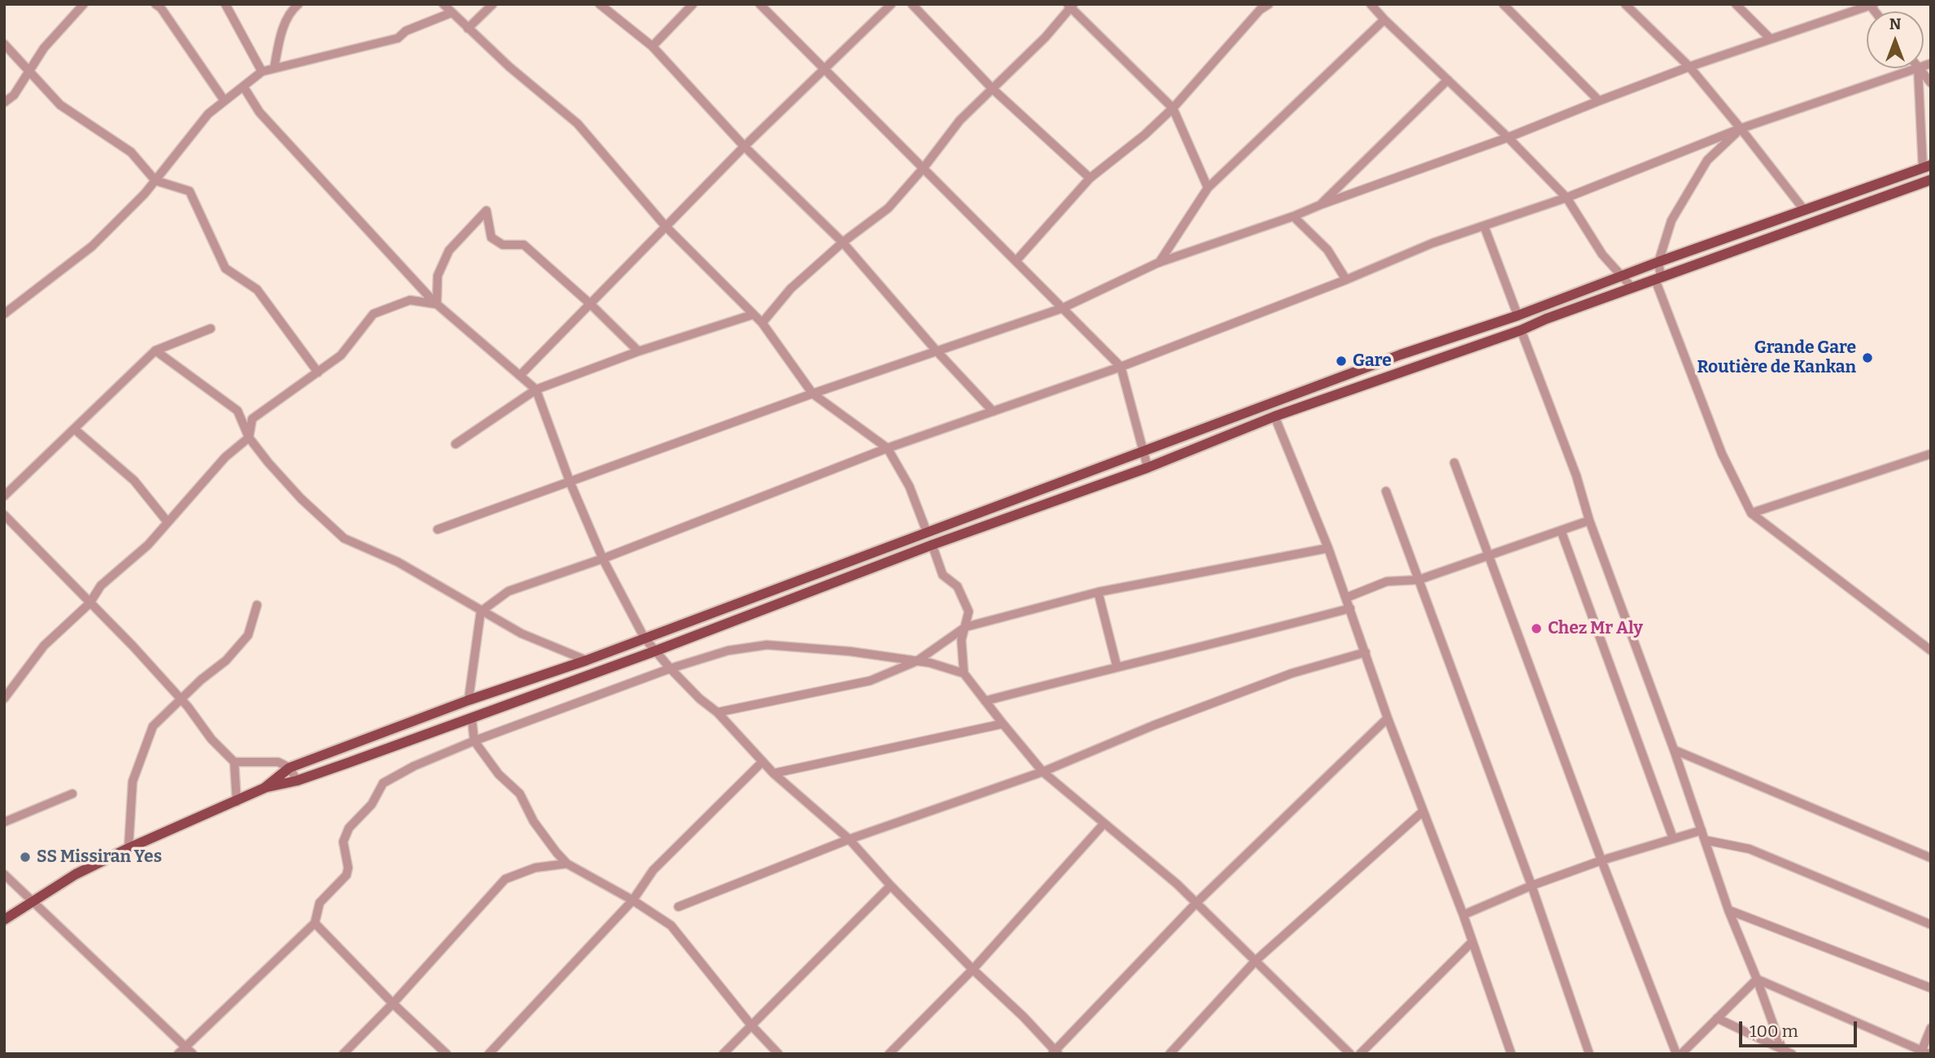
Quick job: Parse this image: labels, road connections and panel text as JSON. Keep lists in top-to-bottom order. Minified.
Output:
{"places":["Grande Gare Routière de Kankan","Gare","Chez Mr Aly","SS Missiran Yes"],"scale_bar":"100 m","north":"top"}
